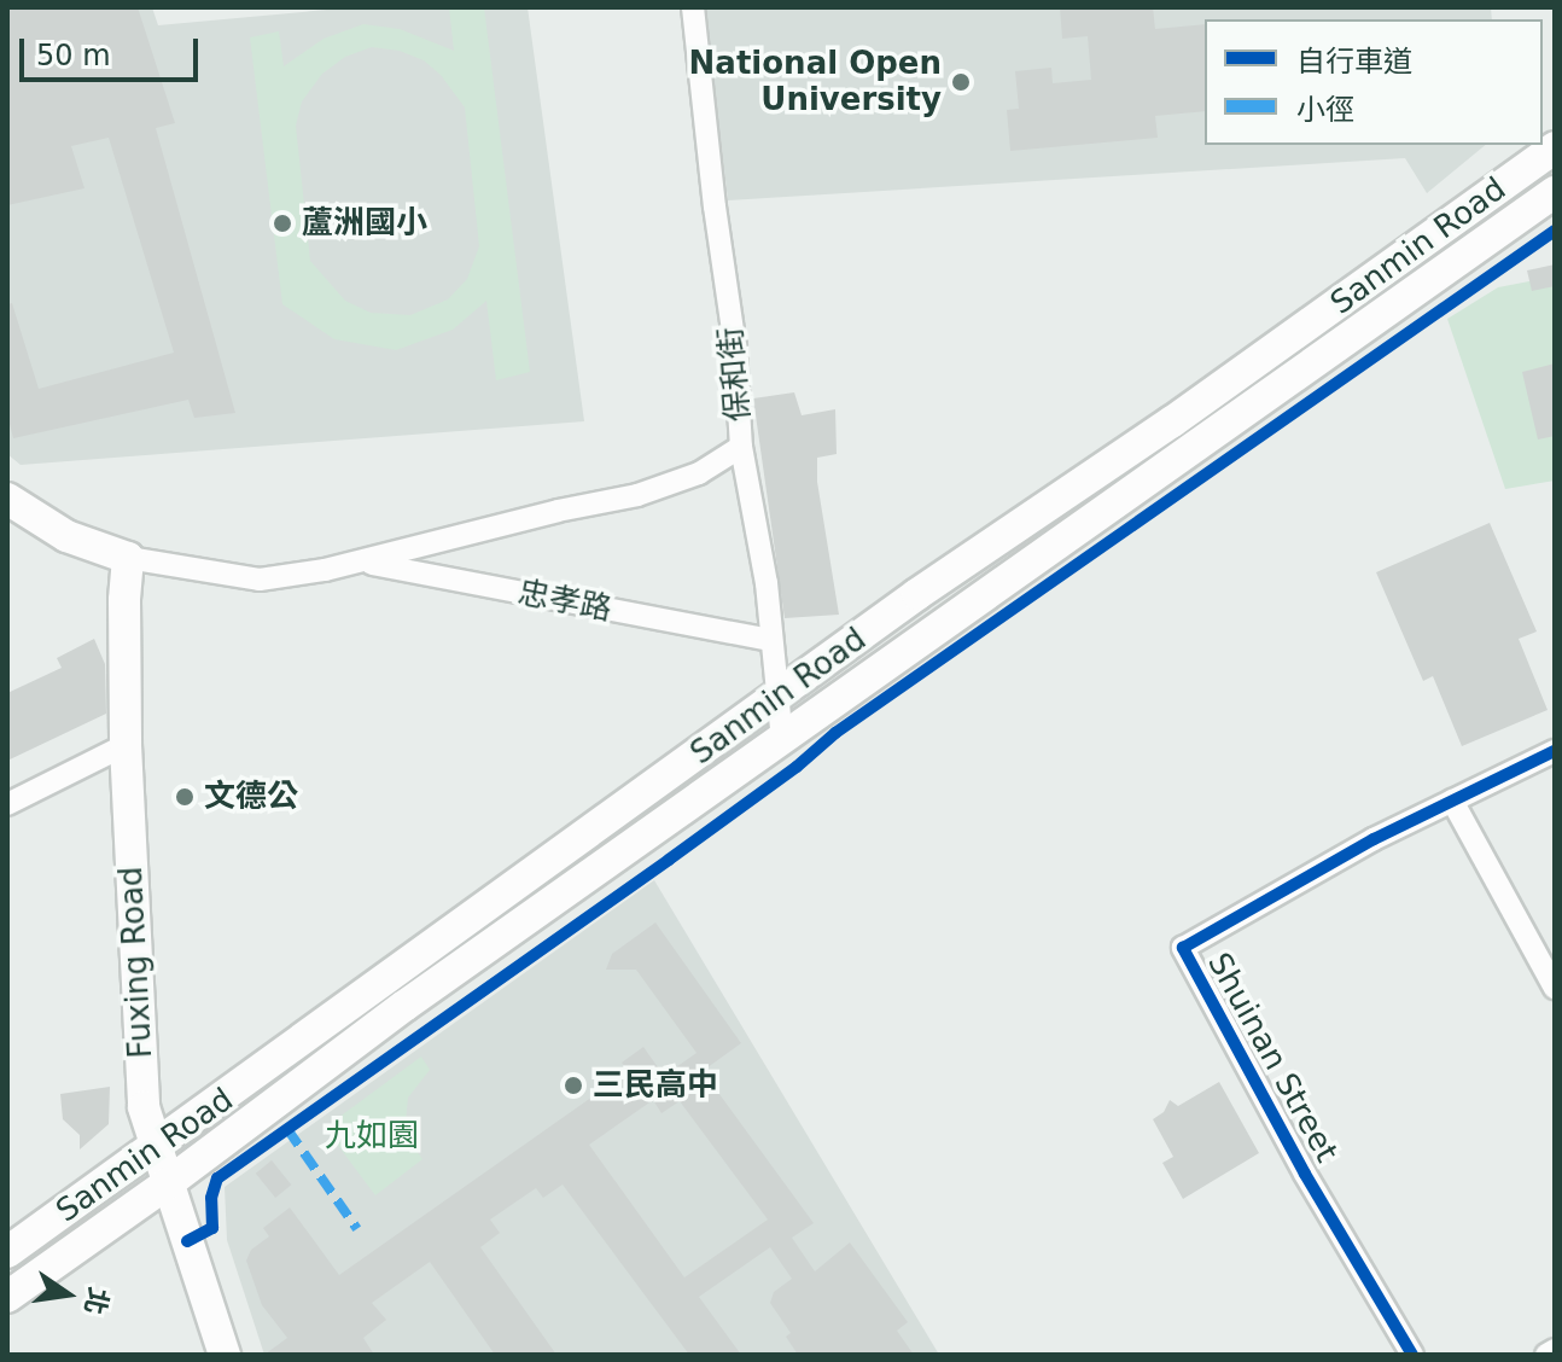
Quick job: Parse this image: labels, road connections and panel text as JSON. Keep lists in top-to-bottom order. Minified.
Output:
{"streets":{"main road":["Sanmin Road","忠孝路","Fuxing Road"],"street":["保和街","Shuinan Street"]},"crossings":[["Sanmin Road","保和街"],["Sanmin Road","Fuxing Road"],["保和街","忠孝路"],["忠孝路","Fuxing Road"]],"parks":["九如園"],"places":["National Open University","蘆洲國小","文德公","三民高中"],"legend":["自行車道","小徑"],"scale_bar":"50 m","north":"right"}
